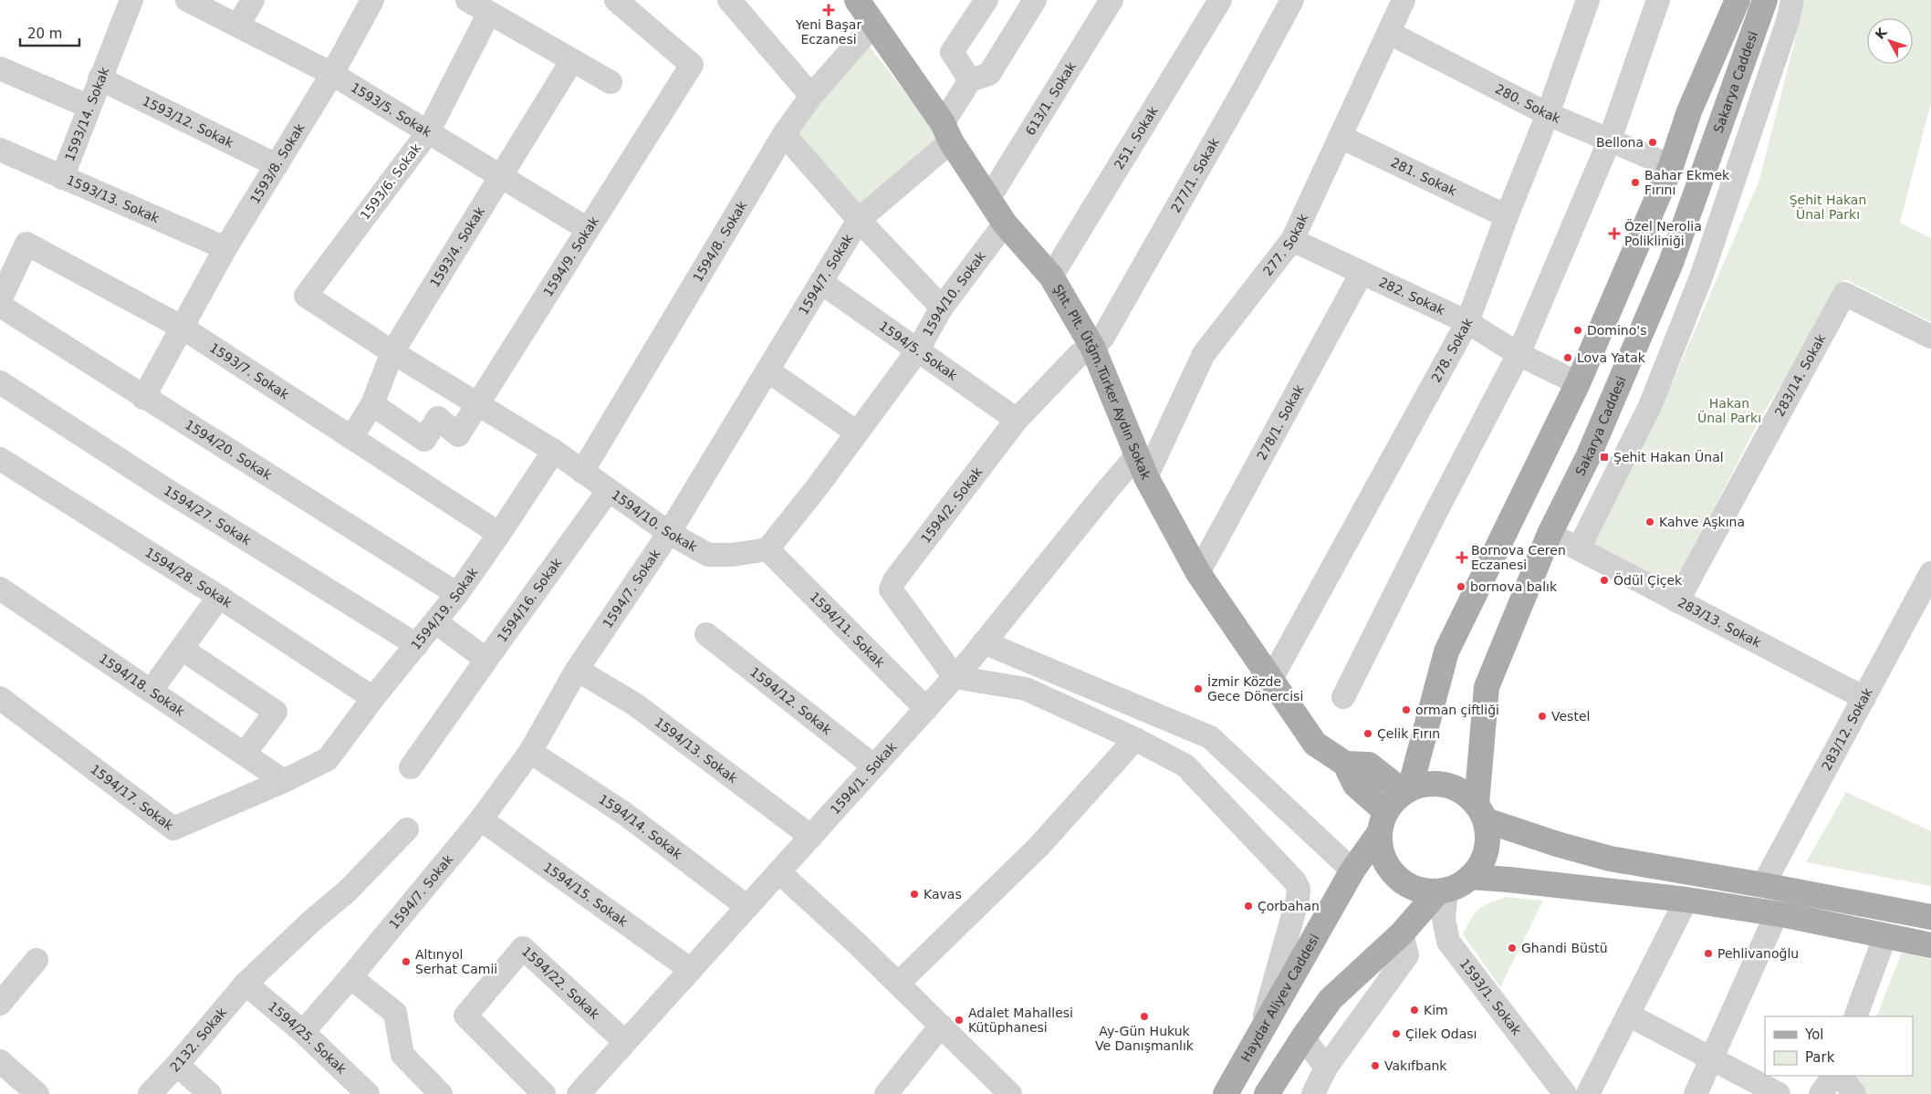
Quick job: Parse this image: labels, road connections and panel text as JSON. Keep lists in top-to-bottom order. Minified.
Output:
{"streets":{"main road":["Sakarya Caddesi","Şht. Plt. Ütğm.Türker Aydın Sokak","Haydar Aliyev Caddesi"],"street":["613/1. Sokak","280. Sokak","1593/5. Sokak","1593/14. Sokak","1593/12. Sokak","251. Sokak","1593/8. Sokak","277/1. Sokak","281. Sokak","1593/6. Sokak","1593/13. Sokak","1594/8. Sokak","277. Sokak","1593/4. Sokak","1594/9. Sokak","1594/7. Sokak","1594/10. Sokak","282. Sokak","278. Sokak","1594/5. Sokak","1593/7. Sokak","283/14. Sokak","278/1. Sokak","1594/20. Sokak","1594/2. Sokak","1594/27. Sokak","1594/28. Sokak","1594/16. Sokak","1594/19. Sokak","283/13. Sokak","1594/11. Sokak","1594/18. Sokak","1594/12. Sokak","283/12. Sokak","1594/13. Sokak","1594/1. Sokak","1594/17. Sokak","1594/14. Sokak","1594/15. Sokak","1594/22. Sokak","1593/1. Sokak","1594/25. Sokak","2132. Sokak"]},"crossings":[["Sakarya Caddesi","Şht. Plt. Ütğm.Türker Aydın Sokak"],["Sakarya Caddesi","283/13. Sokak"],["Sakarya Caddesi","Haydar Aliyev Caddesi"],["Sakarya Caddesi","1593/1. Sokak"],["613/1. Sokak","Şht. Plt. Ütğm.Türker Aydın Sokak"],["280. Sokak","277. Sokak"],["280. Sokak","278. Sokak"],["1593/5. Sokak","1593/8. Sokak"],["1593/5. Sokak","1593/6. Sokak"],["1593/5. Sokak","1593/4. Sokak"],["1593/5. Sokak","1594/9. Sokak"],["1593/14. Sokak","1593/12. Sokak"],["1593/14. Sokak","1593/13. Sokak"],["1593/12. Sokak","1593/8. Sokak"],["251. Sokak","Şht. Plt. Ütğm.Türker Aydın Sokak"],["1593/8. Sokak","1593/13. Sokak"],["1593/8. Sokak","1593/7. Sokak"],["1593/8. Sokak","1594/20. Sokak"],["277/1. Sokak","Şht. Plt. Ütğm.Türker Aydın Sokak"],["277/1. Sokak","1594/2. Sokak"],["281. Sokak","277. Sokak"],["281. Sokak","278. Sokak"],["1593/6. Sokak","1594/10. Sokak"],["1594/8. Sokak","1594/10. Sokak"],["1594/8. Sokak","Şht. Plt. Ütğm.Türker Aydın Sokak"],["277. Sokak","282. Sokak"],["277. Sokak","Şht. Plt. Ütğm.Türker Aydın Sokak"],["1593/4. Sokak","1594/9. Sokak"],["1593/4. Sokak","1594/10. Sokak"],["1593/4. Sokak","1593/7. Sokak"],["1594/9. Sokak","1594/10. Sokak"],["1594/7. Sokak","1594/10. Sokak"],["1594/7. Sokak","1594/5. Sokak"],["1594/7. Sokak","Şht. Plt. Ütğm.Türker Aydın Sokak"],["1594/7. Sokak","1594/13. Sokak"],["1594/7. Sokak","1594/14. Sokak"],["1594/7. Sokak","1594/15. Sokak"],["1594/7. Sokak","1594/25. Sokak"],["1594/10. Sokak","1594/5. Sokak"],["1594/10. Sokak","Şht. Plt. Ütğm.Türker Aydın Sokak"],["1594/10. Sokak","1594/16. Sokak"],["1594/10. Sokak","1594/19. Sokak"],["1594/10. Sokak","1594/11. Sokak"],["282. Sokak","278. Sokak"],["282. Sokak","278/1. Sokak"],["278. Sokak","Şht. Plt. Ütğm.Türker Aydın Sokak"],["1594/5. Sokak","1594/2. Sokak"],["1593/7. Sokak","1594/19. Sokak"],["283/14. Sokak","283/13. Sokak"],["Şht. Plt. Ütğm.Türker Aydın Sokak","278/1. Sokak"],["Şht. Plt. Ütğm.Türker Aydın Sokak","1594/2. Sokak"],["Şht. Plt. Ütğm.Türker Aydın Sokak","1594/1. Sokak"],["Şht. Plt. Ütğm.Türker Aydın Sokak","Haydar Aliyev Caddesi"],["Şht. Plt. Ütğm.Türker Aydın Sokak","1593/1. Sokak"],["1594/20. Sokak","1594/19. Sokak"],["1594/2. Sokak","1594/1. Sokak"],["1594/27. Sokak","1594/19. Sokak"],["1594/28. Sokak","1594/19. Sokak"],["1594/19. Sokak","1594/17. Sokak"],["283/13. Sokak","283/12. Sokak"],["1594/11. Sokak","1594/1. Sokak"],["1594/18. Sokak","1594/17. Sokak"],["1594/12. Sokak","1594/1. Sokak"],["1594/13. Sokak","1594/1. Sokak"],["1594/1. Sokak","1594/14. Sokak"],["1594/1. Sokak","1594/15. Sokak"],["1594/1. Sokak","1594/22. Sokak"],["Haydar Aliyev Caddesi","1593/1. Sokak"],["1594/25. Sokak","2132. Sokak"]],"parks":["Şehit Hakan Ünal Parkı","Hakan Ünal Parkı"],"places":{"health":["Yeni Başar Eczanesi","Özel Nerolia Polikliniği","Bornova Ceren Eczanesi"],"other":["Bellona","Bahar Ekmek Fırını","Domino's","Lova Yatak","Kahve Aşkına","Ödül Çiçek","bornova balık","İzmir Közde Gece Dönercisi","orman çiftliği","Vestel","Çelik Fırın","Kavas","Çorbahan","Ghandi Büstü","Pehlivanoğlu","Altınyol Serhat Camii","Kim","Ay-Gün Hukuk Ve Danışmanlık","Adalet Mahallesi Kütüphanesi","Çilek Odası","Vakıfbank"],"transit":["Şehit Hakan Ünal"]},"legend":["Yol","Park"],"scale_bar":"20 m","north":"top left"}
